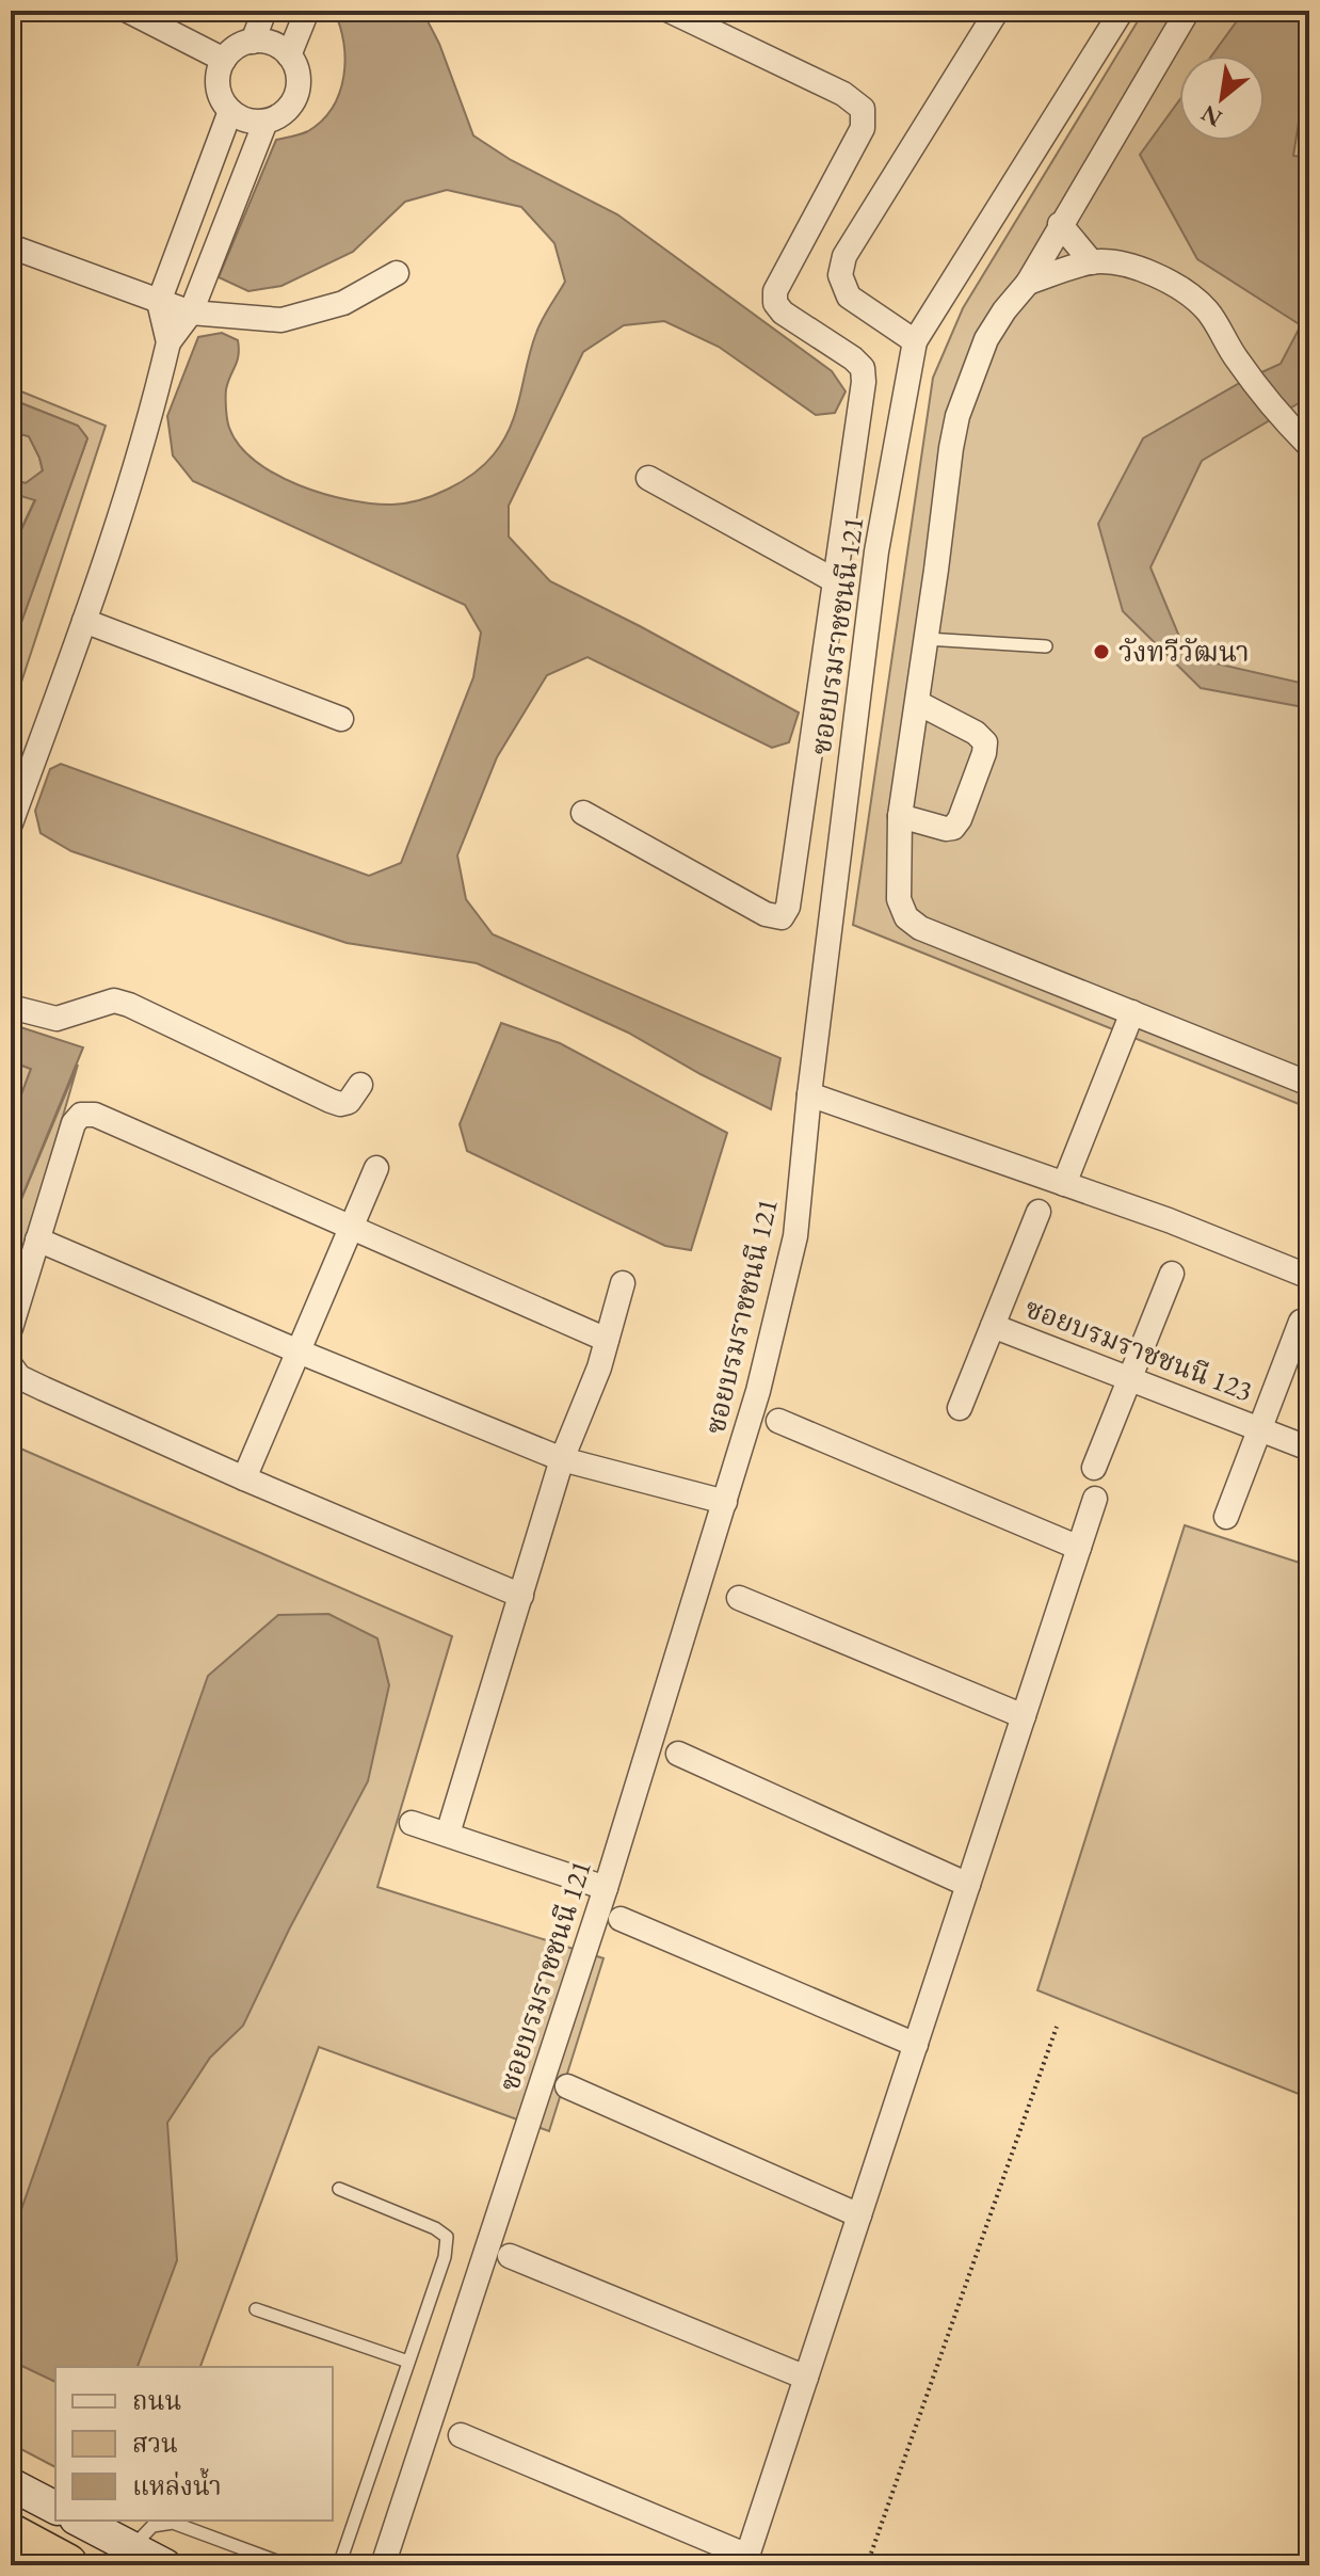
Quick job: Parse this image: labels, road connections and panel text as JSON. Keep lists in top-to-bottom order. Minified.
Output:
{"streets":{"street":["ซอยบรมราชชนนี 121","ซอยบรมราชชนนี 123"]},"places":["วังทวีวัฒนา"],"legend":["ถนน","สวน","แหล่งน้ำ"],"north":"bottom left"}
